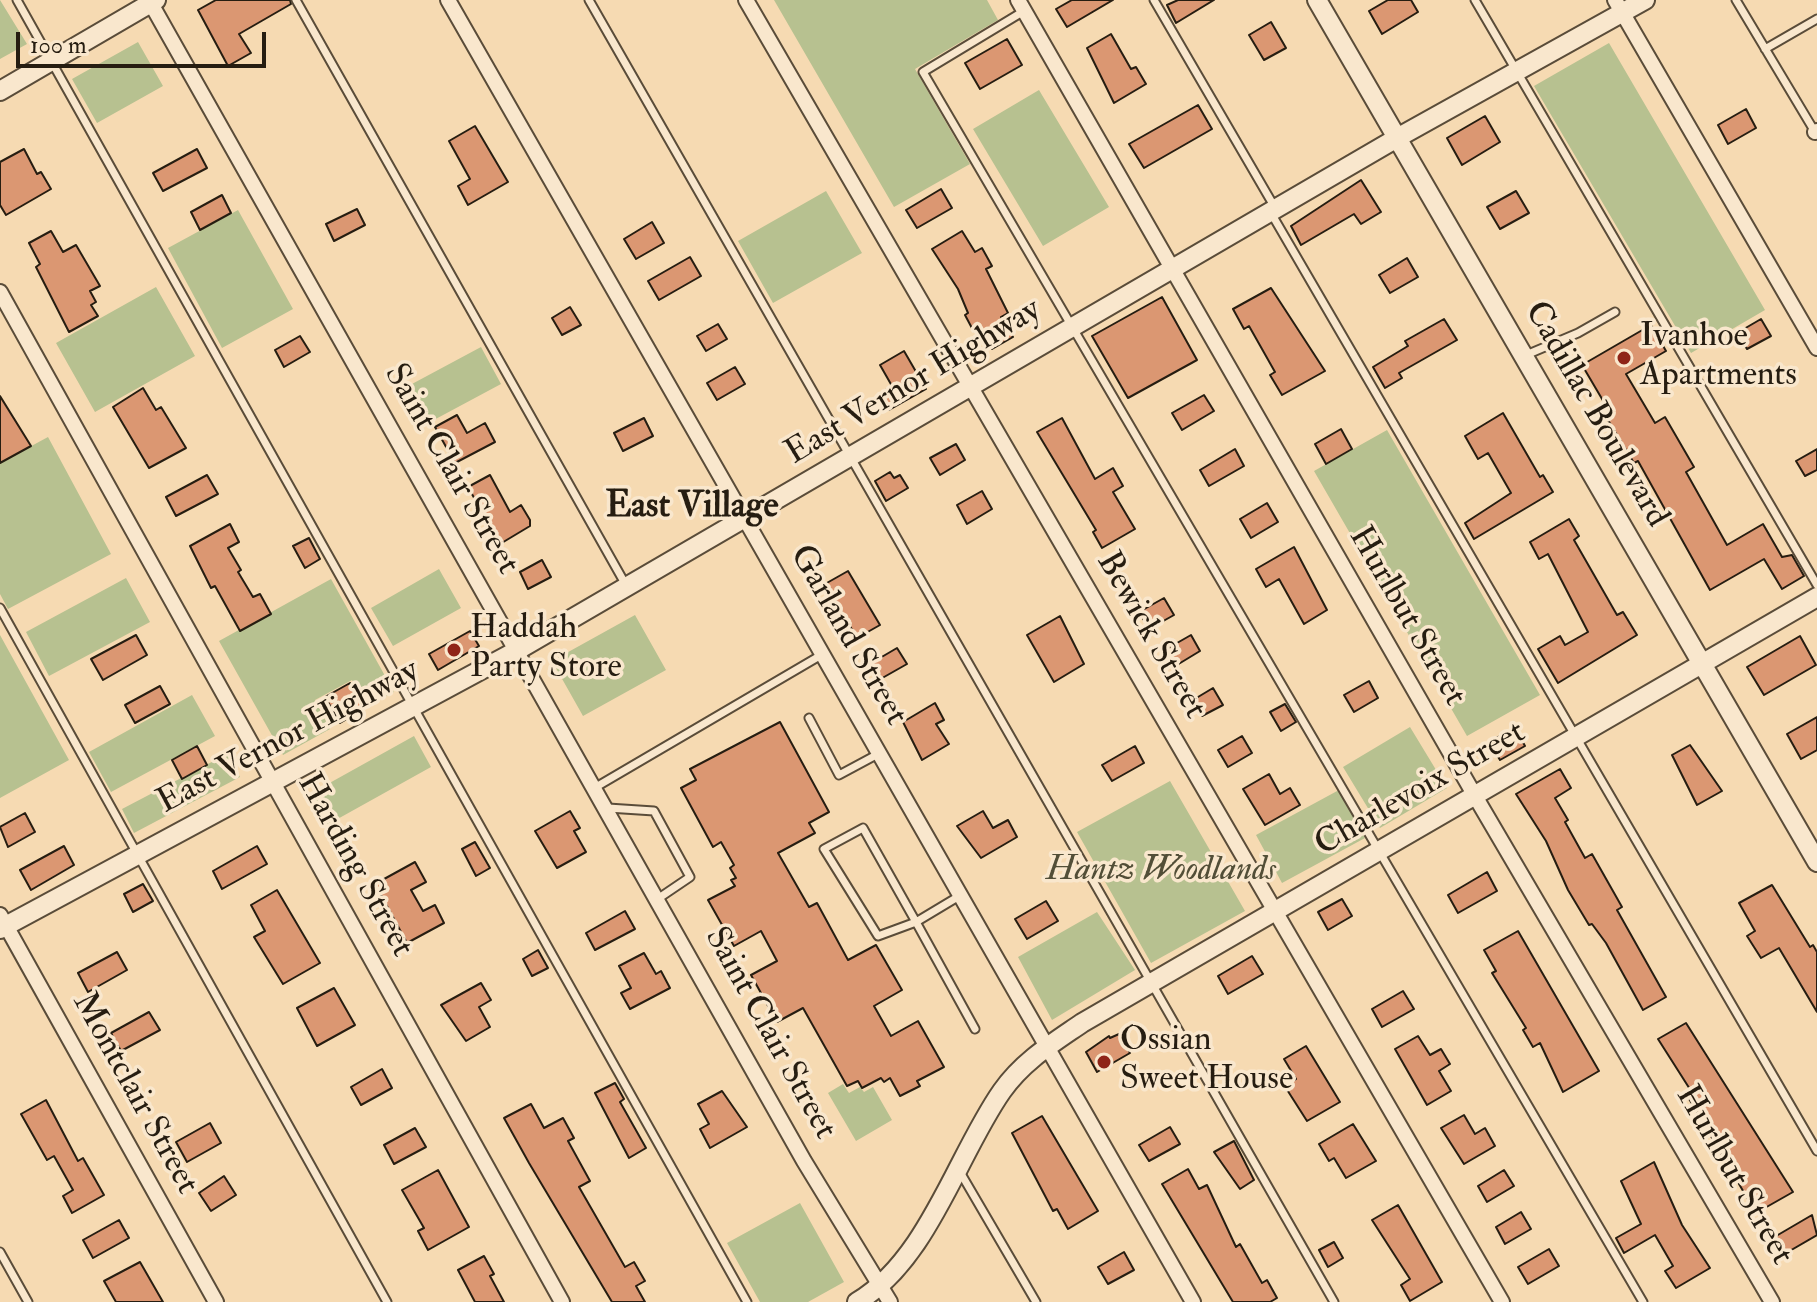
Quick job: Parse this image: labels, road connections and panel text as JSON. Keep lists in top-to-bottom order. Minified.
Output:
{"streets":{"street":["East Vernor Highway","Cadillac Boulevard","Saint Clair Street","Hurlbut Street","Garland Street","Bewick Street","Charlevoix Street","Harding Street","Montclair Street"]},"crossings":[["East Vernor Highway","Cadillac Boulevard"],["East Vernor Highway","Saint Clair Street"],["East Vernor Highway","Hurlbut Street"],["East Vernor Highway","Garland Street"],["East Vernor Highway","Bewick Street"],["East Vernor Highway","Harding Street"],["East Vernor Highway","Montclair Street"],["Cadillac Boulevard","Charlevoix Street"],["Saint Clair Street","Charlevoix Street"],["Hurlbut Street","Charlevoix Street"],["Garland Street","Charlevoix Street"],["Bewick Street","Charlevoix Street"]],"districts":["East Village"],"parks":["Hantz Woodlands"],"places":["Ivanhoe Apartments","Haddah Party Store","Ossian Sweet House"],"scale_bar":"100 m"}
